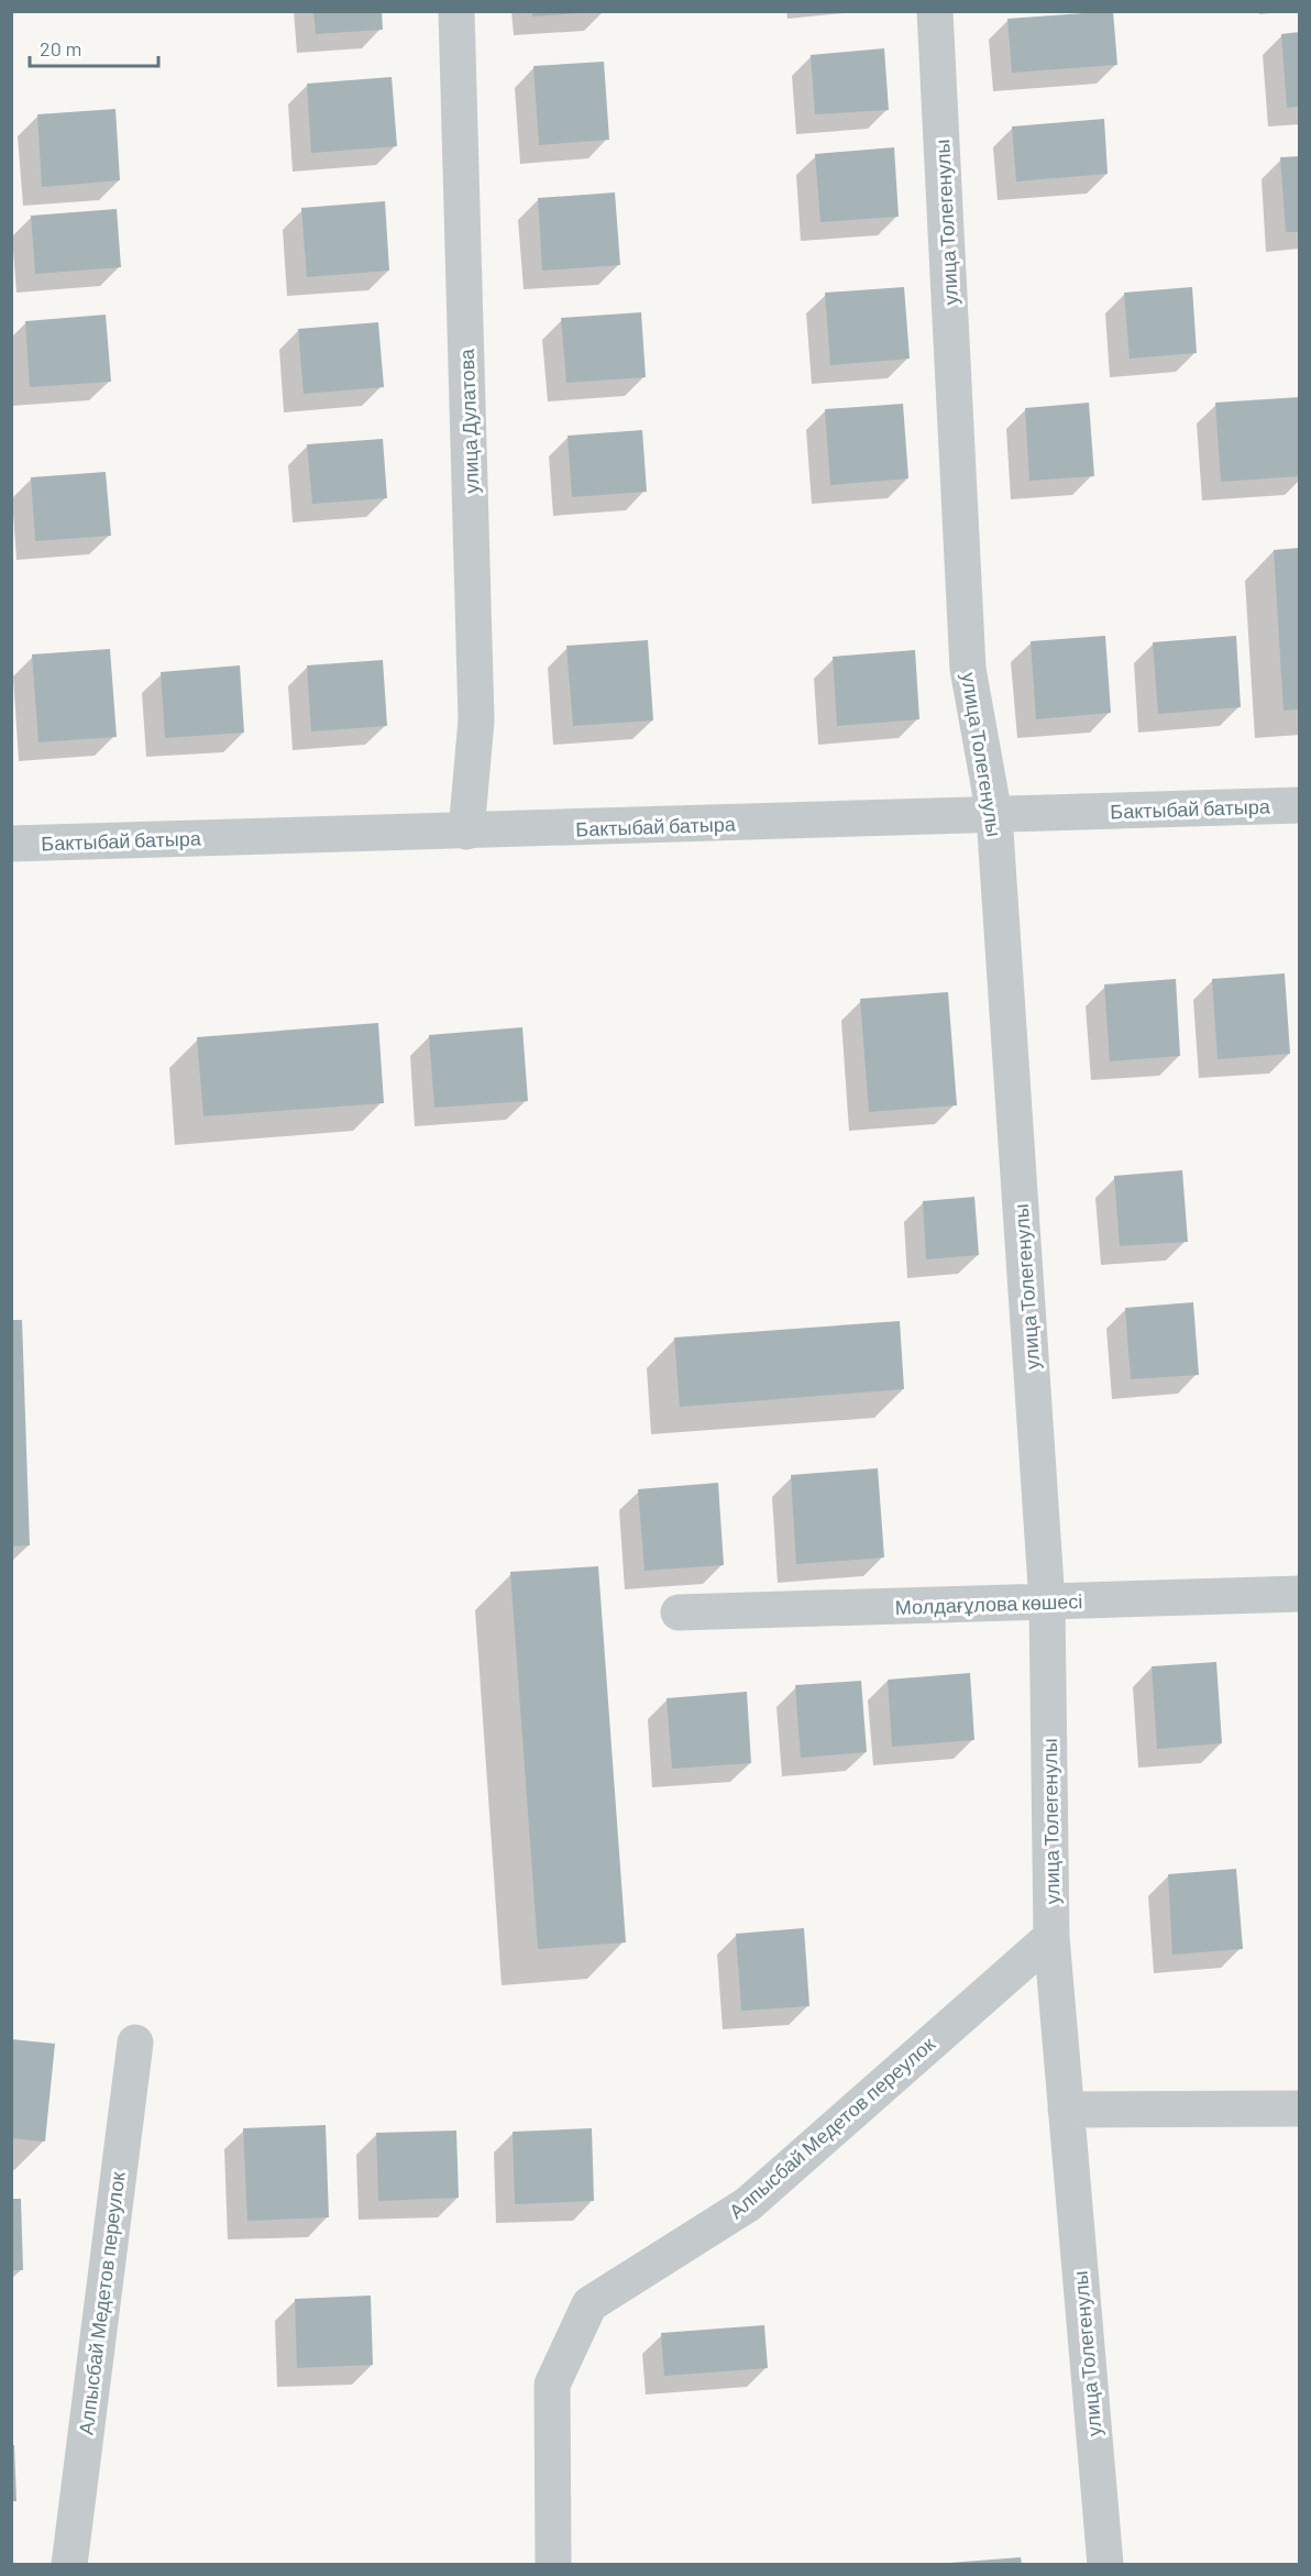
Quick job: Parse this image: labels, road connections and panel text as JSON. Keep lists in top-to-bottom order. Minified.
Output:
{"streets":{"street":["улица Толегенулы","улица Дулатова","Бактыбай батыра","Молдағұлова көшесі","Алпысбай Медетов переулок"]},"crossings":[["улица Толегенулы","Бактыбай батыра"],["улица Толегенулы","Молдағұлова көшесі"],["улица Толегенулы","Алпысбай Медетов переулок"],["улица Дулатова","Бактыбай батыра"]],"scale_bar":"20 m"}
